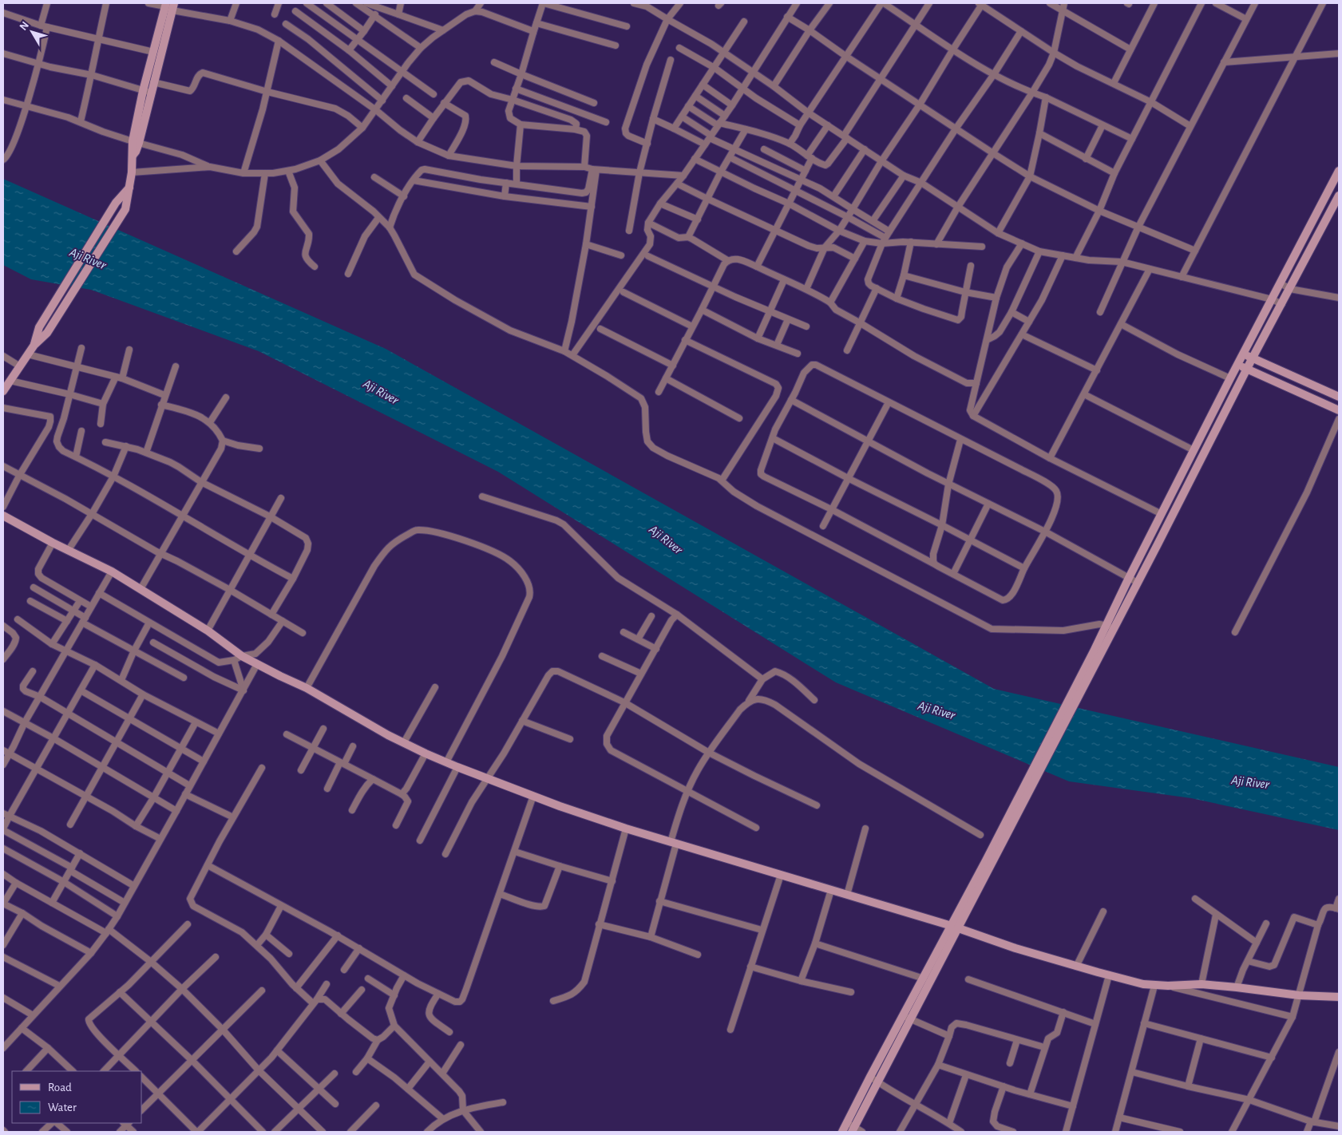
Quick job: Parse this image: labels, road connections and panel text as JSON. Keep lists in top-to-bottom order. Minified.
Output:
{"water":["Aji River"],"legend":["Road","Water"],"north":"top left"}
